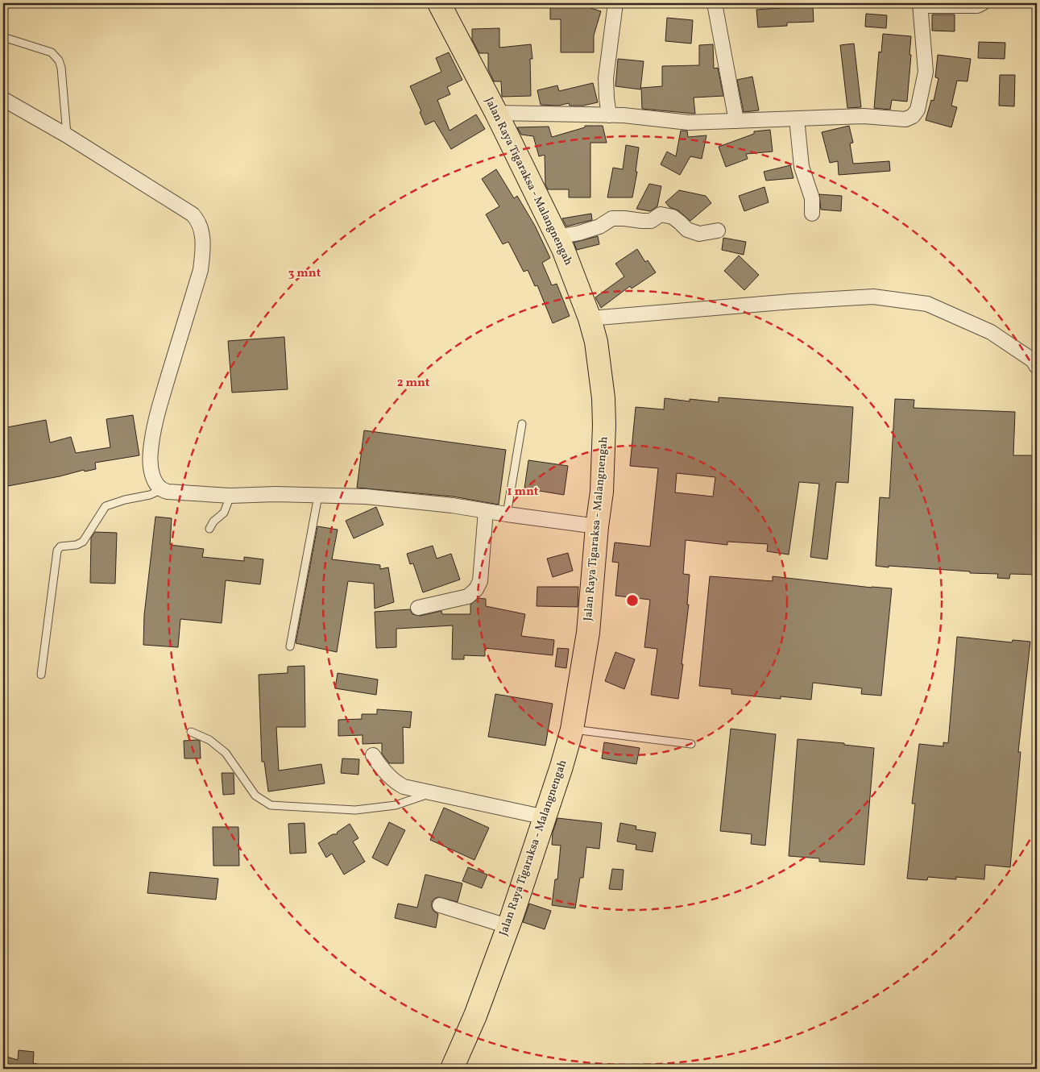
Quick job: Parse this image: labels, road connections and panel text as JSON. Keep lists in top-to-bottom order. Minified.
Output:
{"streets":{"main road":["Jalan Raya Tigaraksa - Malangnengah"]},"rings":["3 mnt","2 mnt","1 mnt"]}
